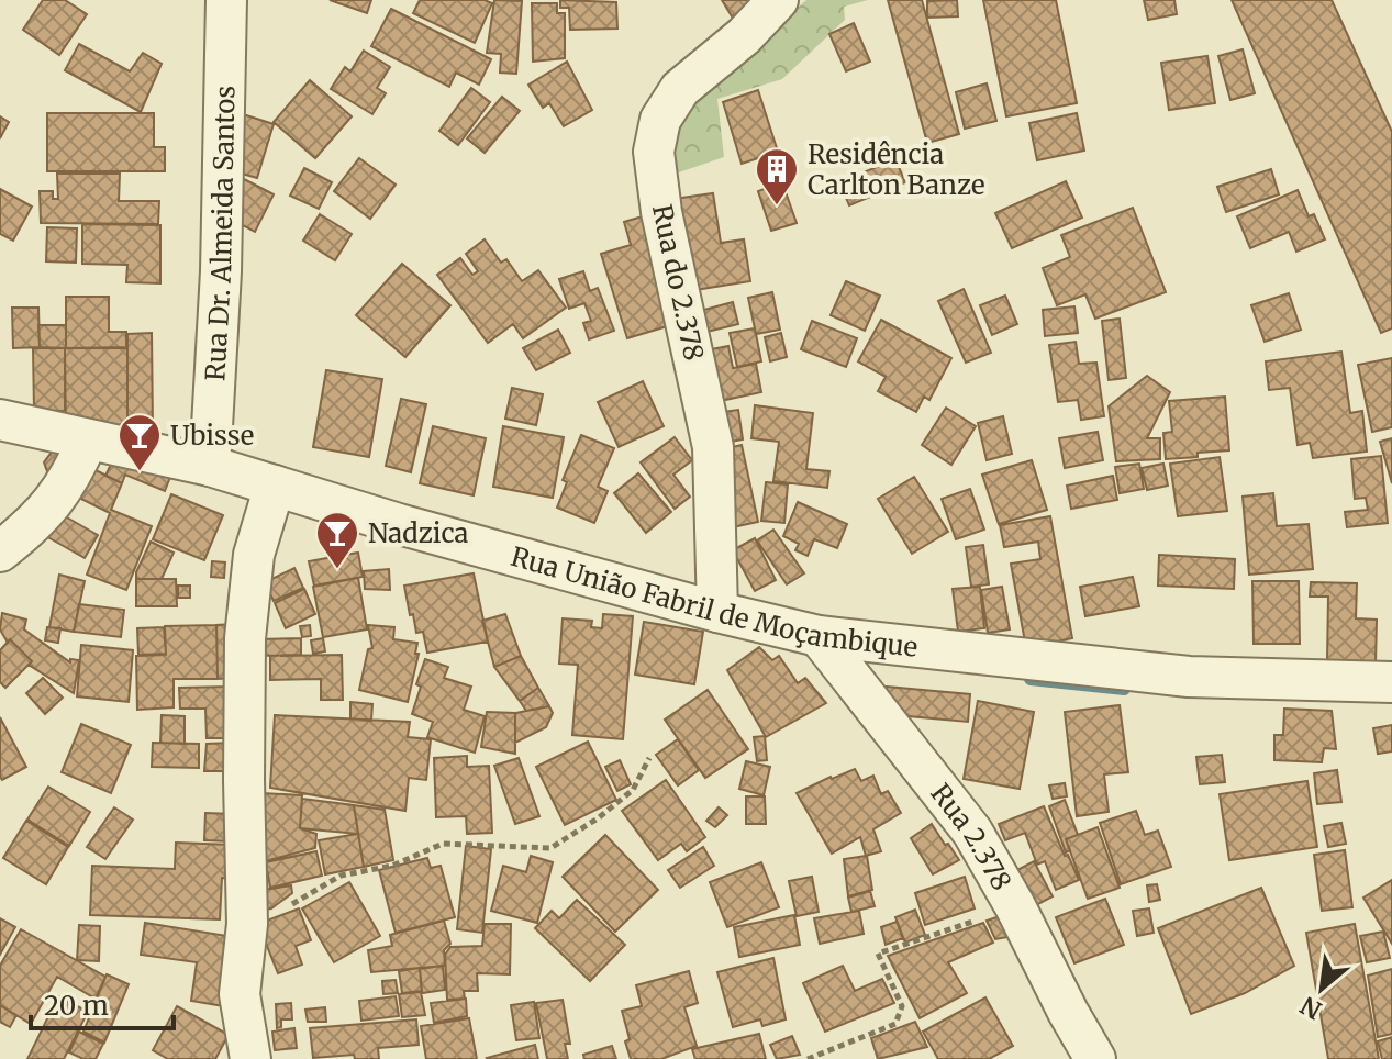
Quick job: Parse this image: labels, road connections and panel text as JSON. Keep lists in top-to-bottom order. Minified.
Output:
{"streets":{"street":["Rua Dr. Almeida Santos","Rua do 2.378","Rua União Fabril de Moçambique","Rua 2.378"]},"crossings":[["Rua Dr. Almeida Santos","Rua União Fabril de Moçambique"],["Rua do 2.378","Rua União Fabril de Moçambique"],["Rua União Fabril de Moçambique","Rua 2.378"]],"places":{"building":["Residência Carlton Banze"],"bar":["Ubisse","Nadzica"]},"scale_bar":"20 m","north":"bottom left"}
